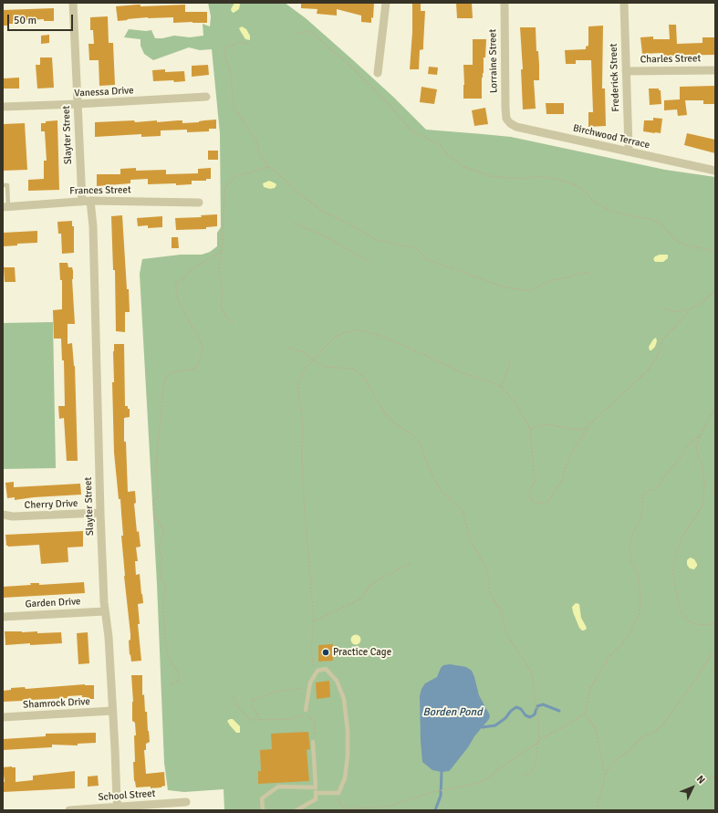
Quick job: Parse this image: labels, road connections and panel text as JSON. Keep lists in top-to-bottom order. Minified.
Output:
{"streets":{"street":["Charles Street","Lorraine Street","Frederick Street","Vanessa Drive","Slayter Street","Birchwood Terrace","Frances Street","Cherry Drive","Garden Drive","Shamrock Drive","School Street"]},"crossings":[["Charles Street","Frederick Street"],["Lorraine Street","Birchwood Terrace"],["Frederick Street","Birchwood Terrace"],["Vanessa Drive","Slayter Street"],["Slayter Street","Frances Street"],["Slayter Street","Cherry Drive"],["Slayter Street","Garden Drive"],["Slayter Street","Shamrock Drive"],["Slayter Street","School Street"]],"water":["Borden Pond"],"places":["Practice Cage"],"scale_bar":"50 m","north":"top right"}
